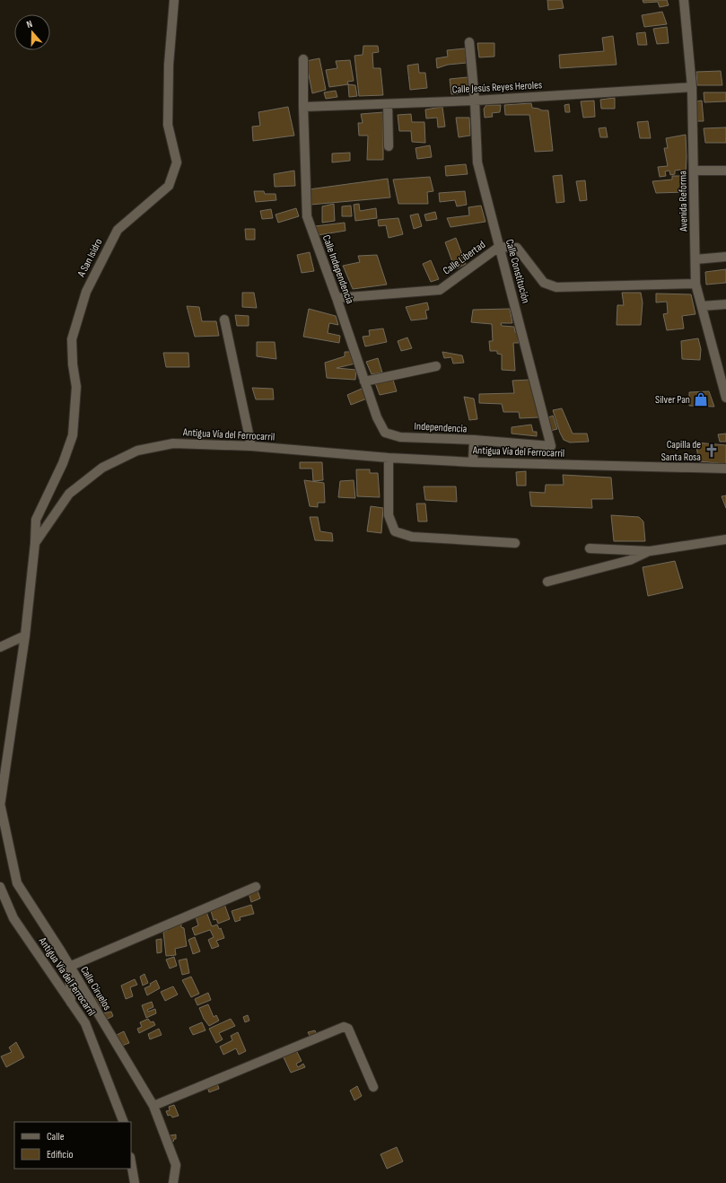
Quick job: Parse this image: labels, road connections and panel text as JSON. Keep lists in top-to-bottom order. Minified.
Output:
{"streets":{"street":["Calle Jesús Reyes Heroles","Avenida Reforma","A San Isidro","Calle Libertad","Calle Independencia","Calle Constitución","Independencia","Antigua Vía del Ferrocarril","Calle Ciruelos"]},"crossings":[["Calle Jesús Reyes Heroles","Avenida Reforma"],["Calle Jesús Reyes Heroles","Calle Independencia"],["Calle Jesús Reyes Heroles","Calle Constitución"],["Avenida Reforma","Calle Libertad"],["A San Isidro","Antigua Vía del Ferrocarril"],["Calle Libertad","Calle Independencia"],["Calle Libertad","Calle Constitución"],["Calle Independencia","Independencia"],["Calle Constitución","Independencia"],["Independencia","Antigua Vía del Ferrocarril"],["Antigua Vía del Ferrocarril","Calle Ciruelos"]],"places":{"shop":["Silver Pan"],"church":["Capilla de Santa Rosa"]},"legend":["Calle","Edificio"],"north":"top"}
